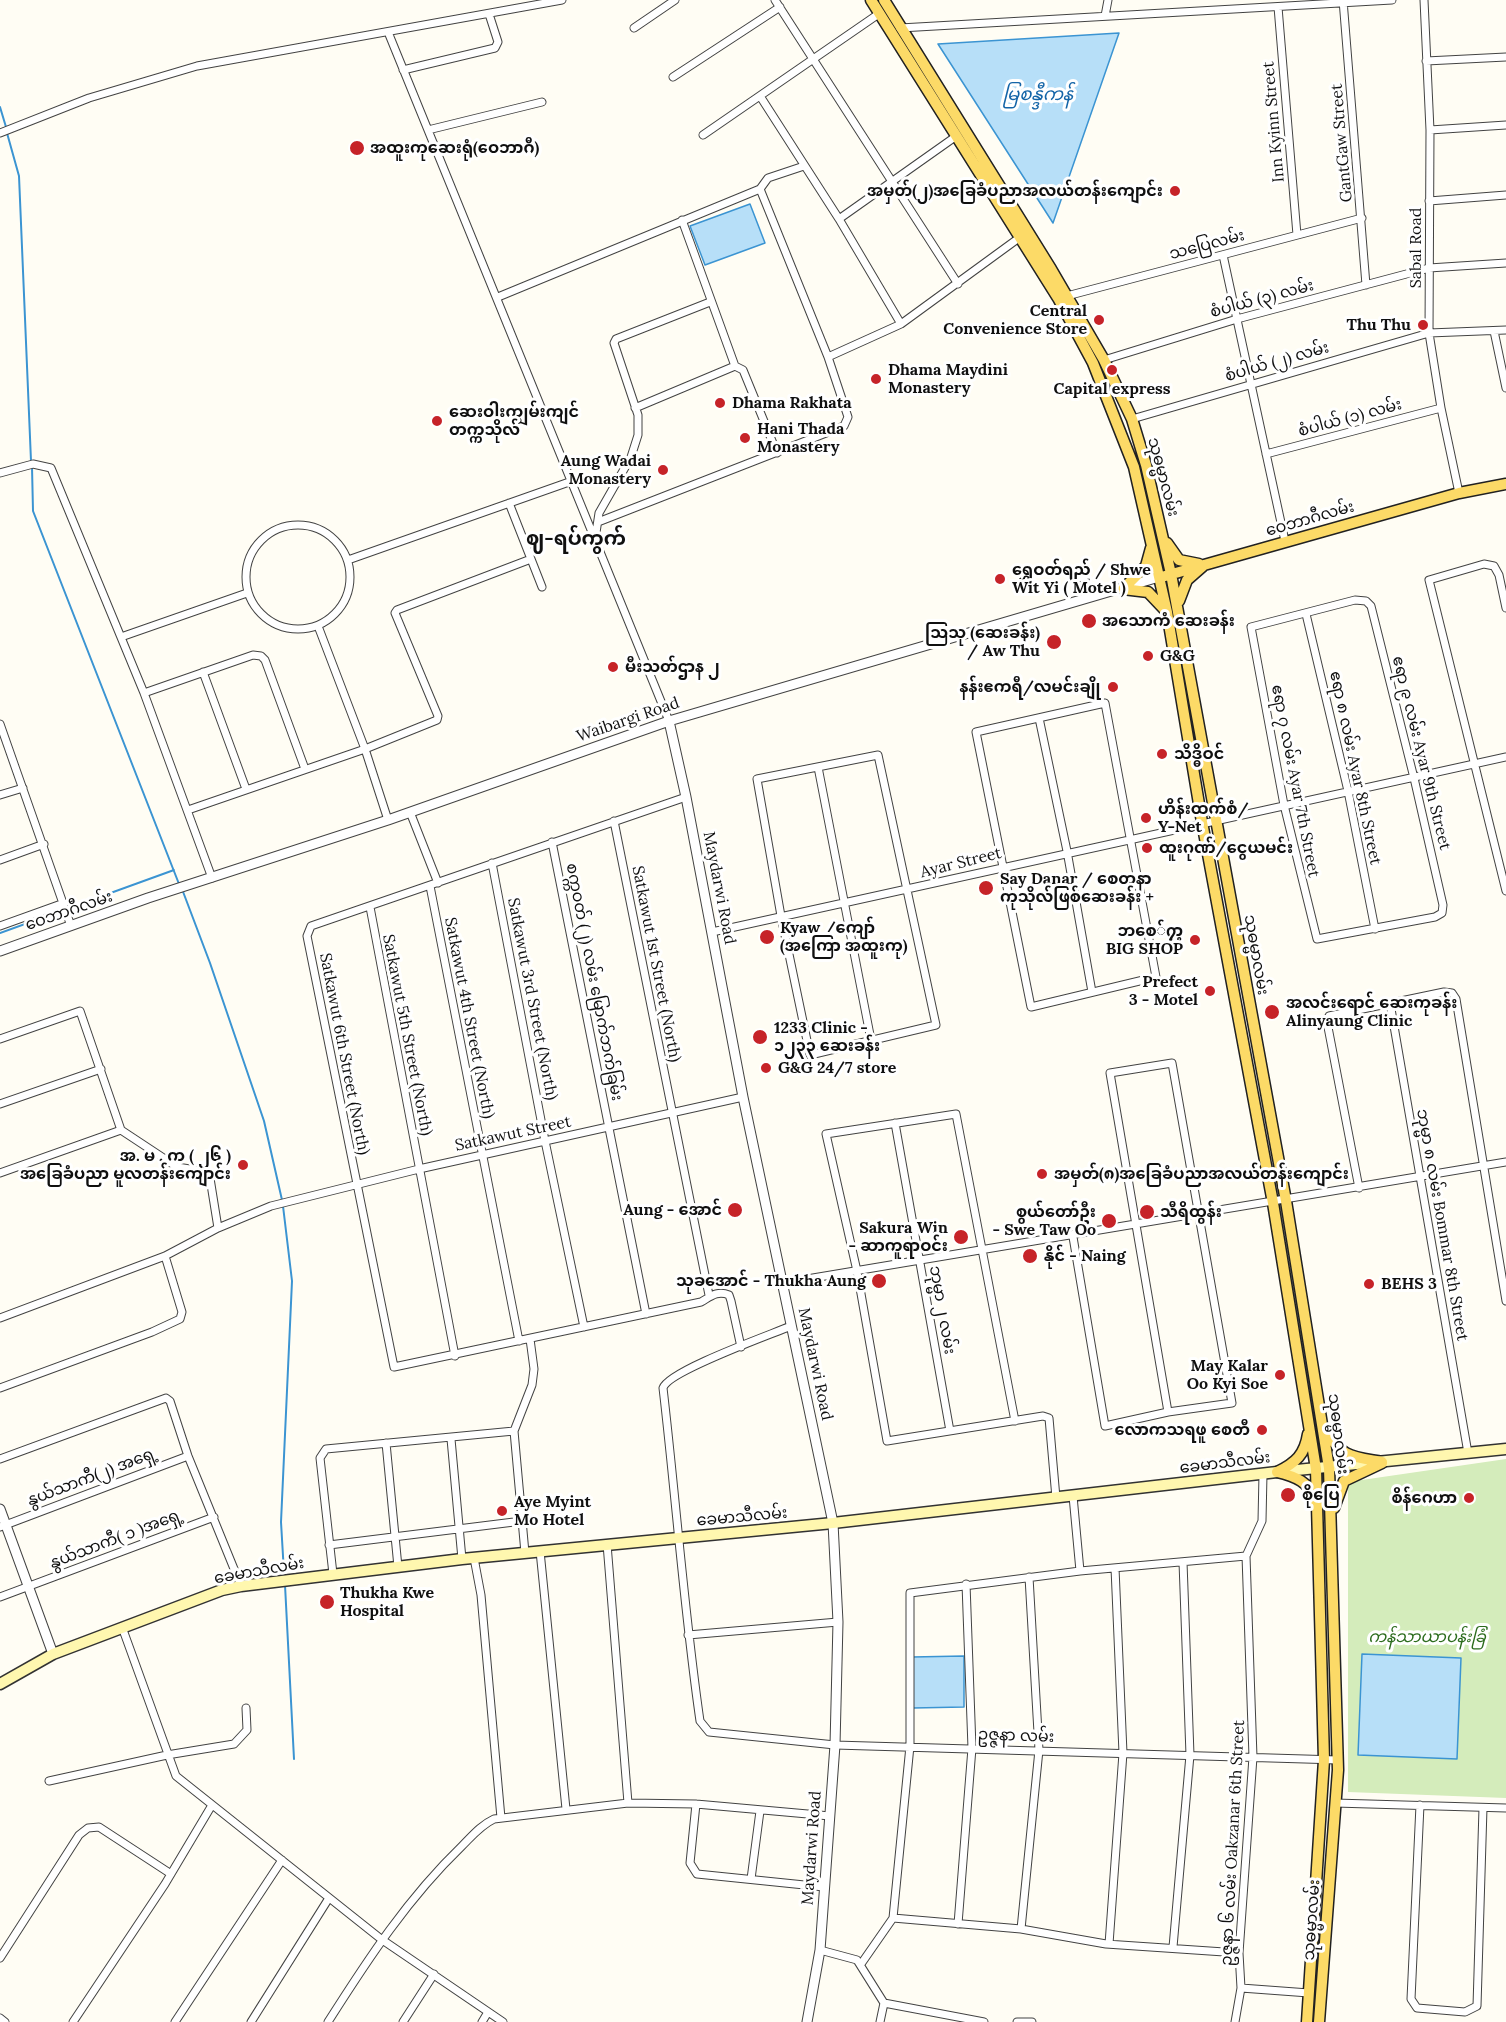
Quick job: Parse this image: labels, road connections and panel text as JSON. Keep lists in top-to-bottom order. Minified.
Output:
{"streets":{"main road":["သုဓမ္မာလမ်း","ဝေဘာဂီလမ်း","ခေမာသီလမ်း"],"street":["Inn Kyinn Street","GantGaw Street","သပြေလမ်း","Sabal Road","စံပါယ် (၃) လမ်း","စံပါယ် (၂) လမ်း","စံပါယ် (၁) လမ်း","Waibargi Road","ဧရာ ၉ လမ်း Ayar 9th Street","ဧရာ ၈ လမ်း Ayar 8th Street","ဧရာ ၇ လမ်း Ayar 7th Street","Ayar Street","Maydarwi Road","Satkawut 1st Street (North)","စက္ကဝတ် (၂) လမ်း မြောက်ဘက်ခြမ်း","Satkawut 3rd Street (North)","Satkawut 4th Street (North)","Satkawut 5th Street (North)","Satkawut 6th Street (North)","Satkawut Street","ဘုမ္မာ ၈ လမ်း Bommar 8th Street","ဘုမ္မာ ၂ လမ်း","နွယ်သာကီ(၂) အရှေ့","နွယ်သာကီ( ၁ )အရှေ့","ဥဇ္ဇနာ လမ်း","ဥဇ္ဇနာ ၆ လမ်း Oakzanar 6th Street"]},"crossings":[["Inn Kyinn Street","သပြေလမ်း"],["GantGaw Street","သပြေလမ်း"],["GantGaw Street","စံပါယ် (၃) လမ်း"],["သပြေလမ်း","သုဓမ္မာလမ်း"],["Sabal Road","စံပါယ် (၃) လမ်း"],["Sabal Road","စံပါယ် (၂) လမ်း"],["Sabal Road","စံပါယ် (၁) လမ်း"],["Sabal Road","ဝေဘာဂီလမ်း"],["စံပါယ် (၃) လမ်း","သုဓမ္မာလမ်း"],["စံပါယ် (၂) လမ်း","သုဓမ္မာလမ်း"],["သုဓမ္မာလမ်း","ဝေဘာဂီလမ်း"],["သုဓမ္မာလမ်း","Ayar Street"],["သုဓမ္မာလမ်း","ခေမာသီလမ်း"],["သုဓမ္မာလမ်း","ဥဇ္ဇနာ လမ်း"],["ဝေဘာဂီလမ်း","Waibargi Road"],["Waibargi Road","Maydarwi Road"],["Waibargi Road","Satkawut 4th Street (North)"],["ဧရာ ၉ လမ်း Ayar 9th Street","ဧရာ ၈ လမ်း Ayar 8th Street"],["ဧရာ ၉ လမ်း Ayar 9th Street","ဧရာ ၇ လမ်း Ayar 7th Street"],["ဧရာ ၉ လမ်း Ayar 9th Street","Ayar Street"],["ဧရာ ၈ လမ်း Ayar 8th Street","ဧရာ ၇ လမ်း Ayar 7th Street"],["ဧရာ ၈ လမ်း Ayar 8th Street","Ayar Street"],["ဧရာ ၇ လမ်း Ayar 7th Street","Ayar Street"],["Ayar Street","Maydarwi Road"],["Maydarwi Road","Satkawut Street"],["Maydarwi Road","ခေမာသီလမ်း"],["Maydarwi Road","ဥဇ္ဇနာ လမ်း"],["Satkawut 1st Street (North)","Satkawut Street"],["စက္ကဝတ် (၂) လမ်း မြောက်ဘက်ခြမ်း","Satkawut Street"],["Satkawut 3rd Street (North)","Satkawut Street"],["Satkawut 4th Street (North)","Satkawut Street"],["Satkawut 5th Street (North)","Satkawut 6th Street (North)"],["Satkawut 5th Street (North)","Satkawut Street"],["Satkawut 6th Street (North)","Satkawut Street"],["ဘုမ္မာ ၈ လမ်း Bommar 8th Street","ခေမာသီလမ်း"],["ဥဇ္ဇနာ လမ်း","ဥဇ္ဇနာ ၆ လမ်း Oakzanar 6th Street"]],"districts":["ဈ-ရပ်ကွက်"],"water":["မြစန္ဒီ‌ကန်"],"parks":["ကန်သာယာပန်းခြံ"],"places":["အထူးကုဆေးရုံ(ဝေဘာဂီ)","အမှတ်(၂)အခြေခံပညာအလယ်တန်းကျောင်း","Central Convenience Store","Thu Thu","Capital express","Dhama Maydini Monastery","Dhama Rakhata","ဆေးဝါးကျွမ်းကျင် တက္ကသိုလ်","Hani Thada Monastery","Aung Wadai Monastery","ရွှေဝတ်ရည် / Shwe Wit Yi ( Motel )","အသောကံ ဆေးခန်း","သြသု (ဆေးခန်း) / Aw Thu","G&G","မီးသတ်ဌာန ၂","နန်းဧကရီ/လမင်းချို","သိဒ္ဓိဝင်","ဟိန်းထက်စံ/ Y-Net","ထူးဂုဏ်/ငွေယမင်း","Say Danar / စေတနာ ကုသိုလ်ဖြစ်ဆေးခန်း +","Kyaw /ကျော် (အကြော အထူးကု)","ဘစေ်၇ှာ့ BIG SHOP","Prefect 3 - Motel","အလင်းရောင် ဆေးကုခန်း Alinyaung Clinic","1233 Clinic - ၁၂၃၃ ဆေးခန်း","G&G 24/7 store","အ. မ . က ( ၂၆ ) အခြေခံပညာ မူလတန်းကျောင်း","အမှတ်(၈)အခြေခံပညာအလယ်တန်းကျောင်း","Aung - အောင်","သီရိထွန်း","စွယ်တော်ဦး - Swe Taw Oo","Sakura Win - ဆာကူရာဝင်း","နိုင် - Naing","သုခအောင် - Thukha Aung","BEHS 3","May Kalar Oo Kyi Soe","လောကသရဖူ စေတီ","စိုပြေ","စိန်ဂေဟာ","Aye Myint Mo Hotel","Thukha Kwe Hospital"]}
